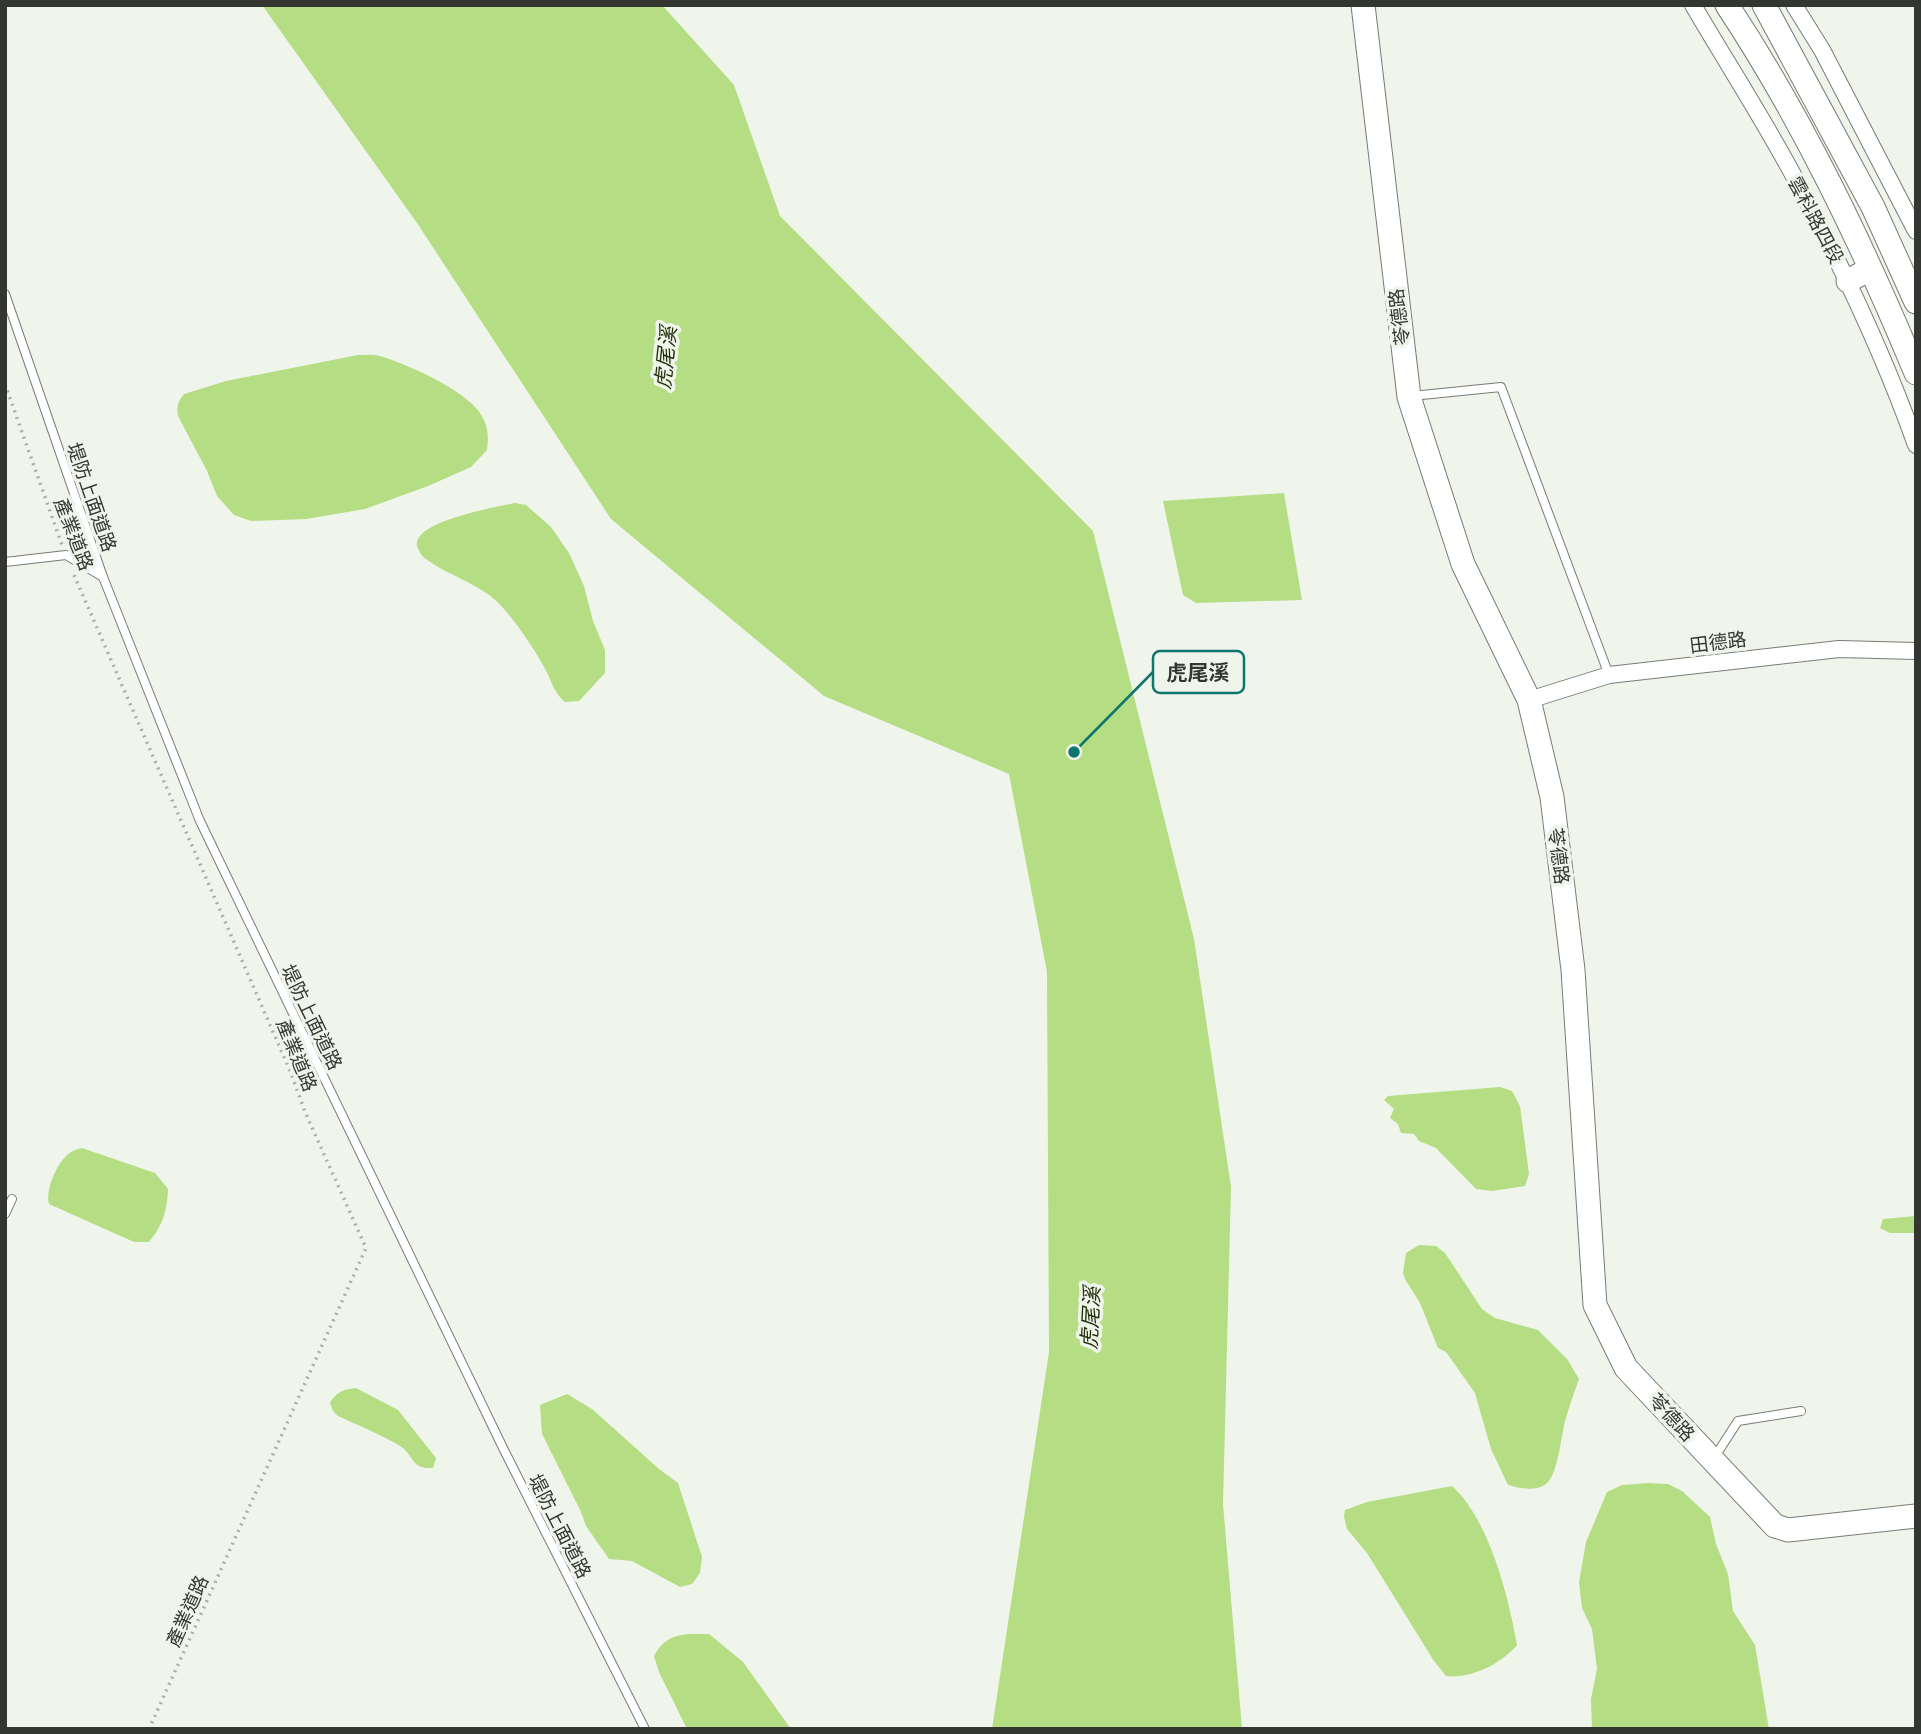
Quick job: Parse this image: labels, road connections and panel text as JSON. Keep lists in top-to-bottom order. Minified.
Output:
{"streets":{"street":["雲科路四段","苓德路","田德路"],"lane":["堤防上面道路"],"path":["產業道路"]},"crossings":[["苓德路","田德路"]],"water":["虎尾溪"],"places":["虎尾溪"]}
